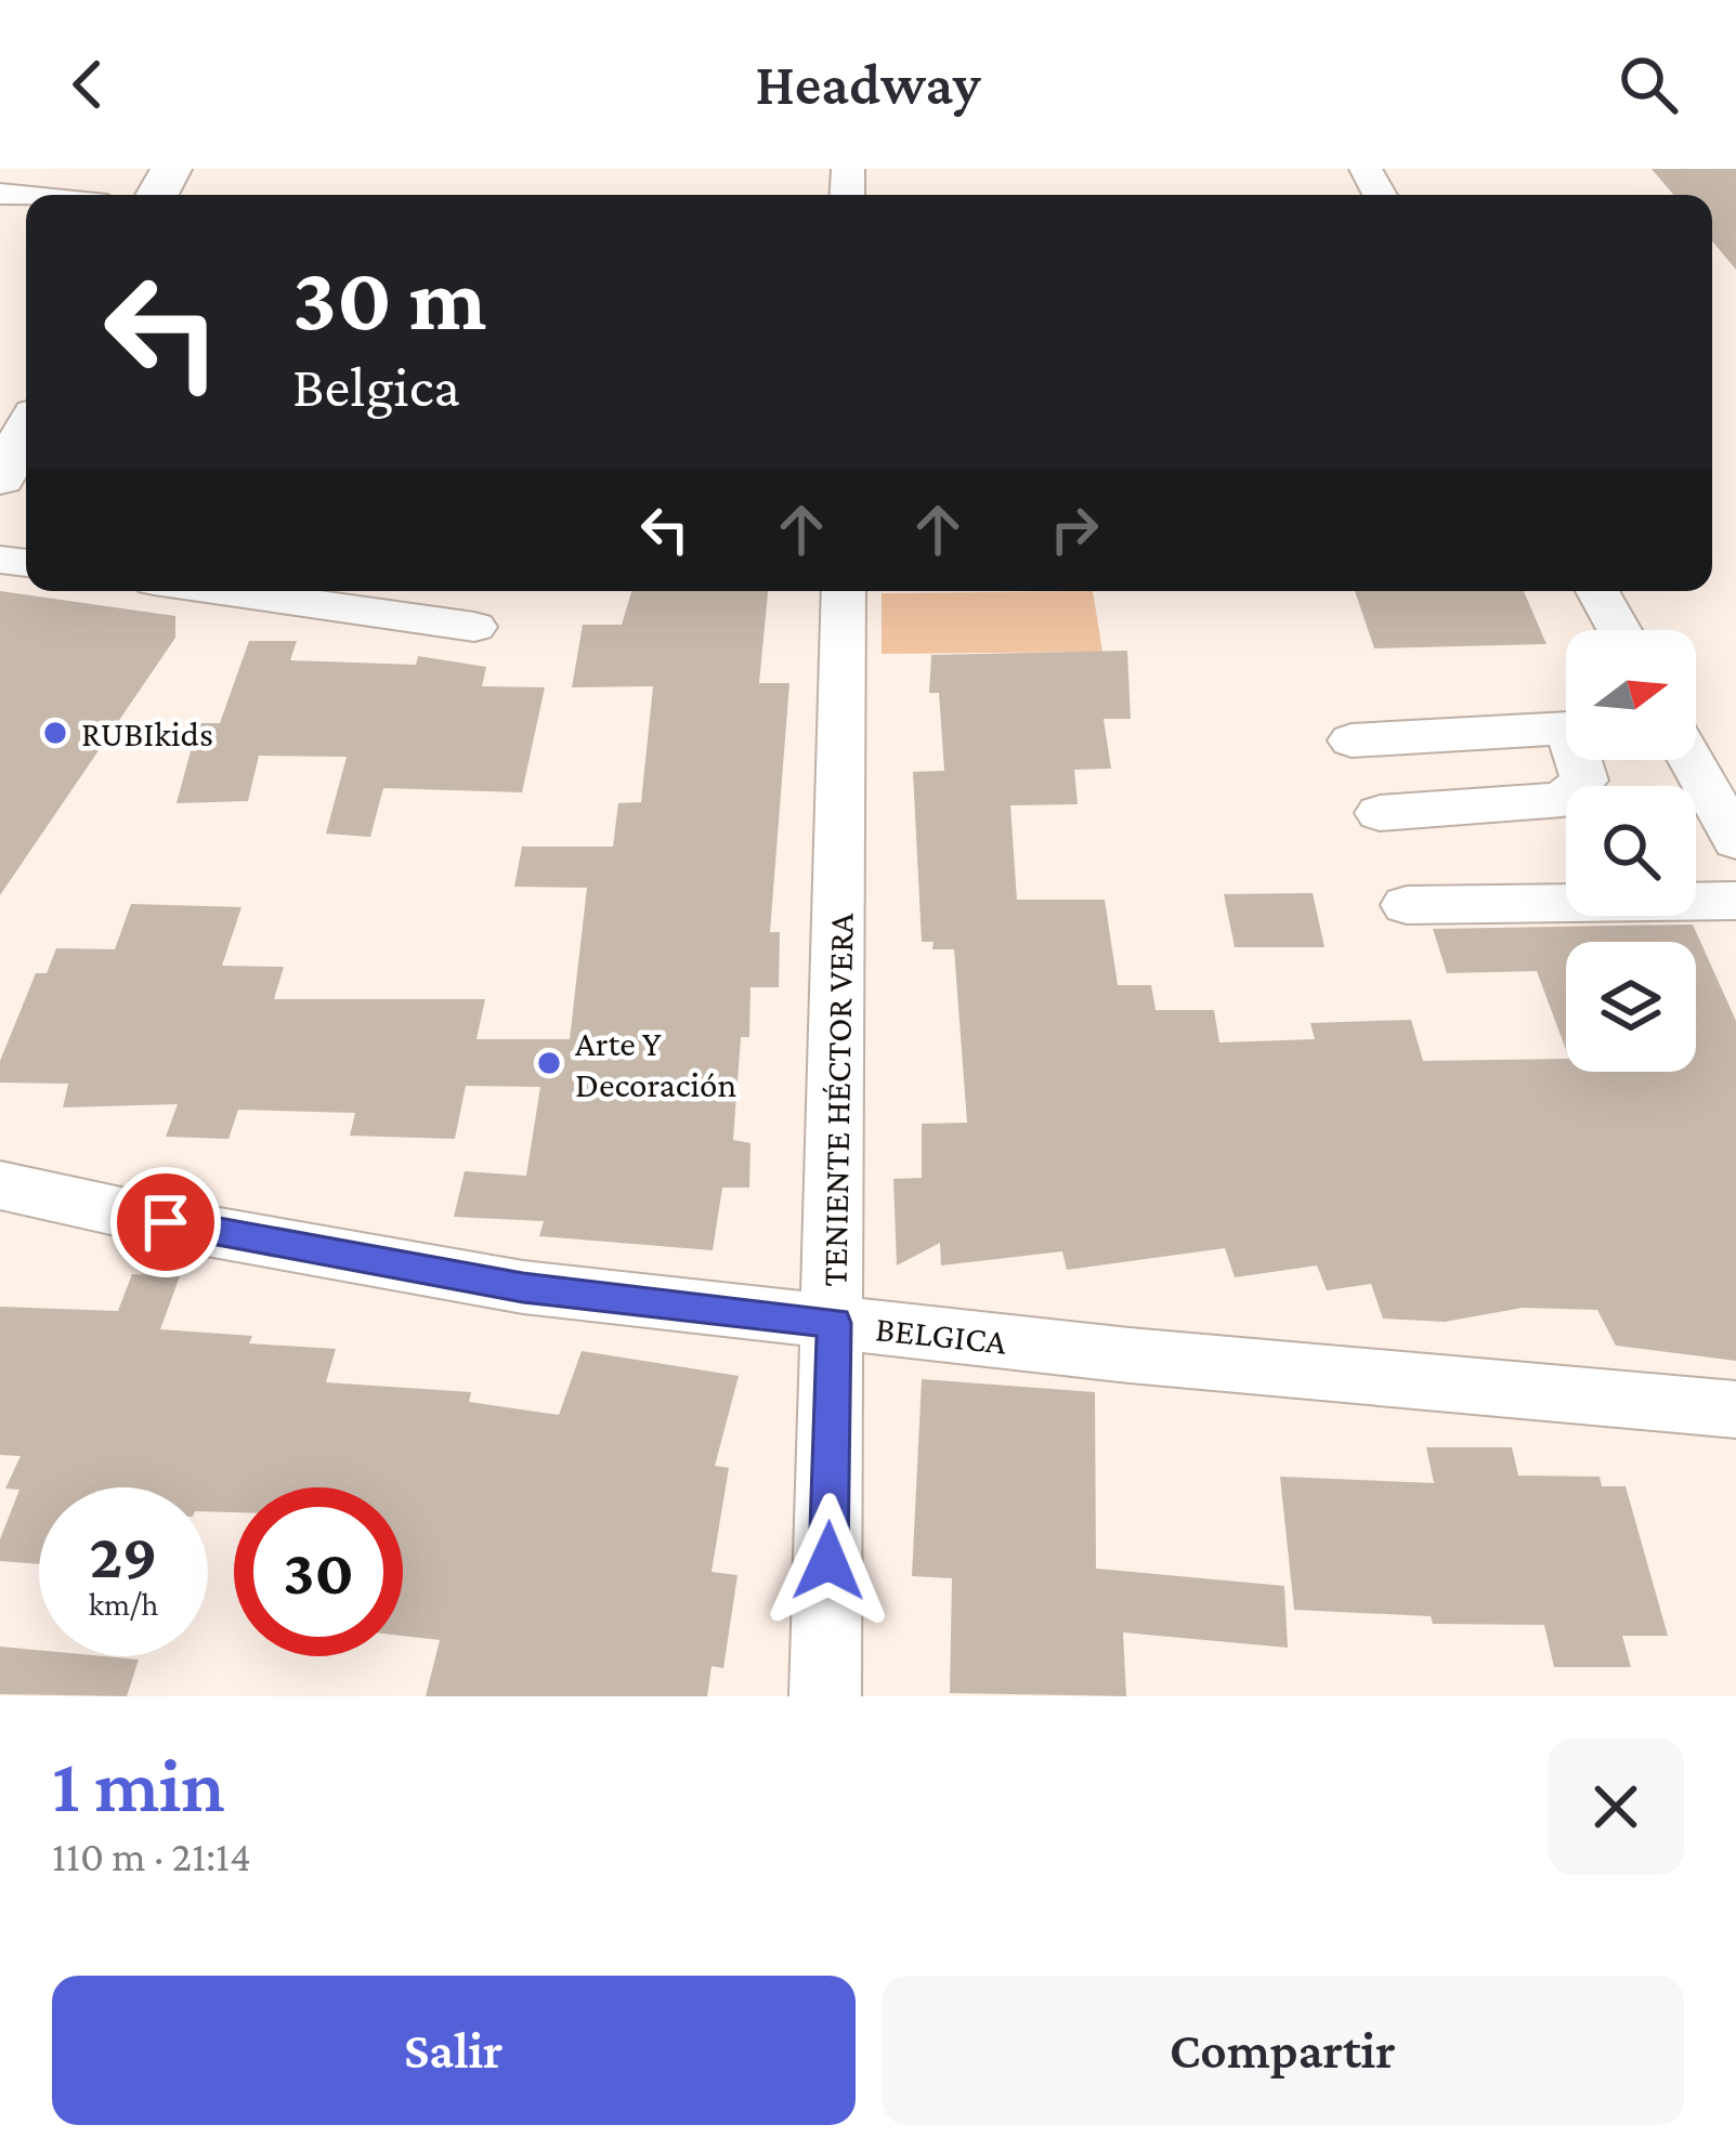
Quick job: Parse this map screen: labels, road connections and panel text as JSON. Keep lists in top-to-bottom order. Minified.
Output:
{"streets":{"street":["TENIENTE HÉCTOR VERA","BELGICA"]},"crossings":[["TENIENTE HÉCTOR VERA","BELGICA"]],"places":["RUBIkids","Arte Y Decoración"],"north":"right","page":{"header":"Headway","turn":["30 m","Belgica"],"speed":"29 km/h","limit":"30","heading":["1 min","110 m · 21:14"],"buttons":["Salir","Compartir"]}}
